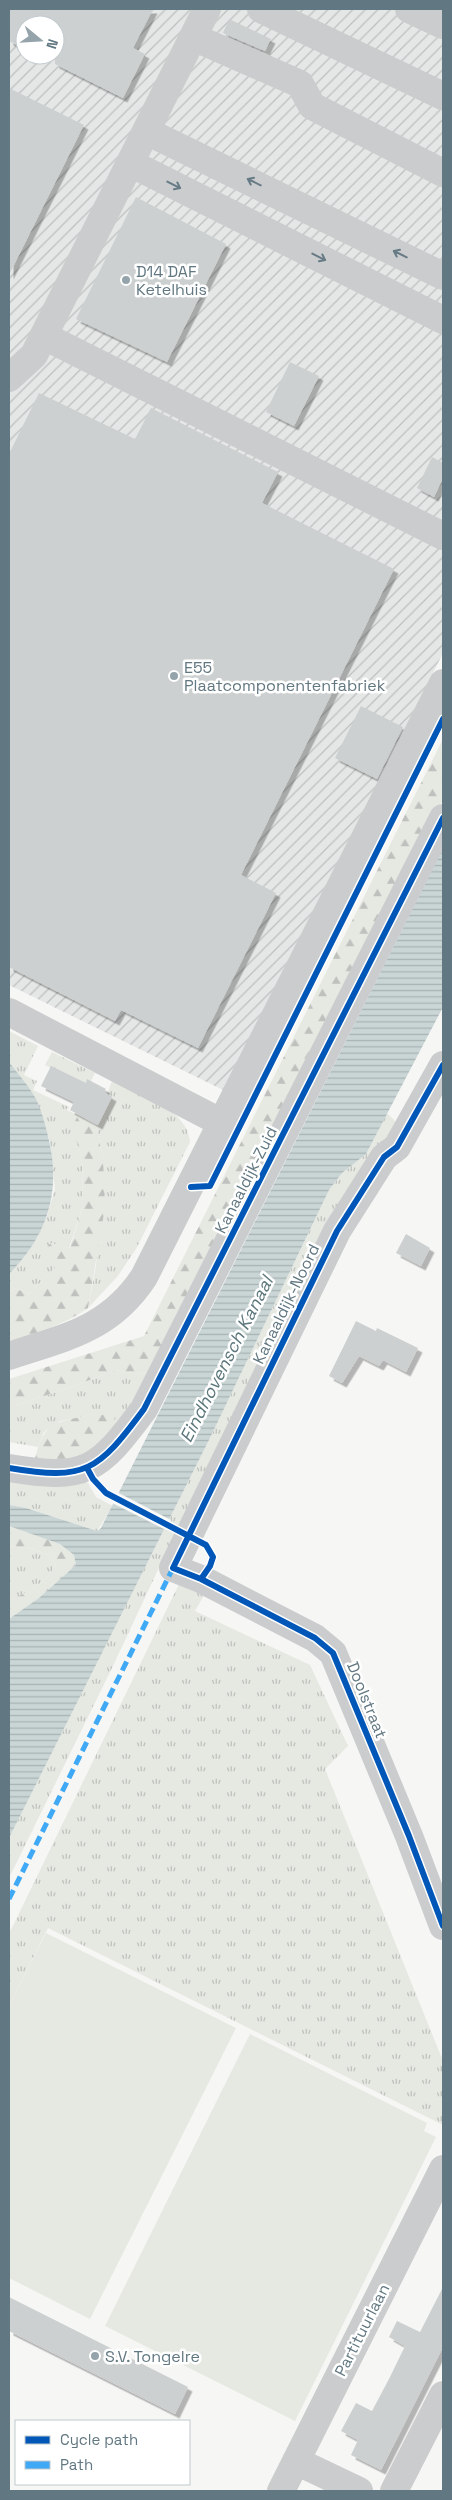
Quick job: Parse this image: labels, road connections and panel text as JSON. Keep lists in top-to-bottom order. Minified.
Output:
{"streets":{"street":["Kanaaldijk-Zuid","Kanaaldijk-Noord","Doolstraat","Partituurlaan"]},"crossings":[["Kanaaldijk-Noord","Doolstraat"]],"water":["Eindhovensch Kanaal"],"places":["D14 DAF Ketelhuis","E55 Plaatcomponentenfabriek","S.V. Tongelre"],"legend":["Cycle path","Path"],"north":"right"}
